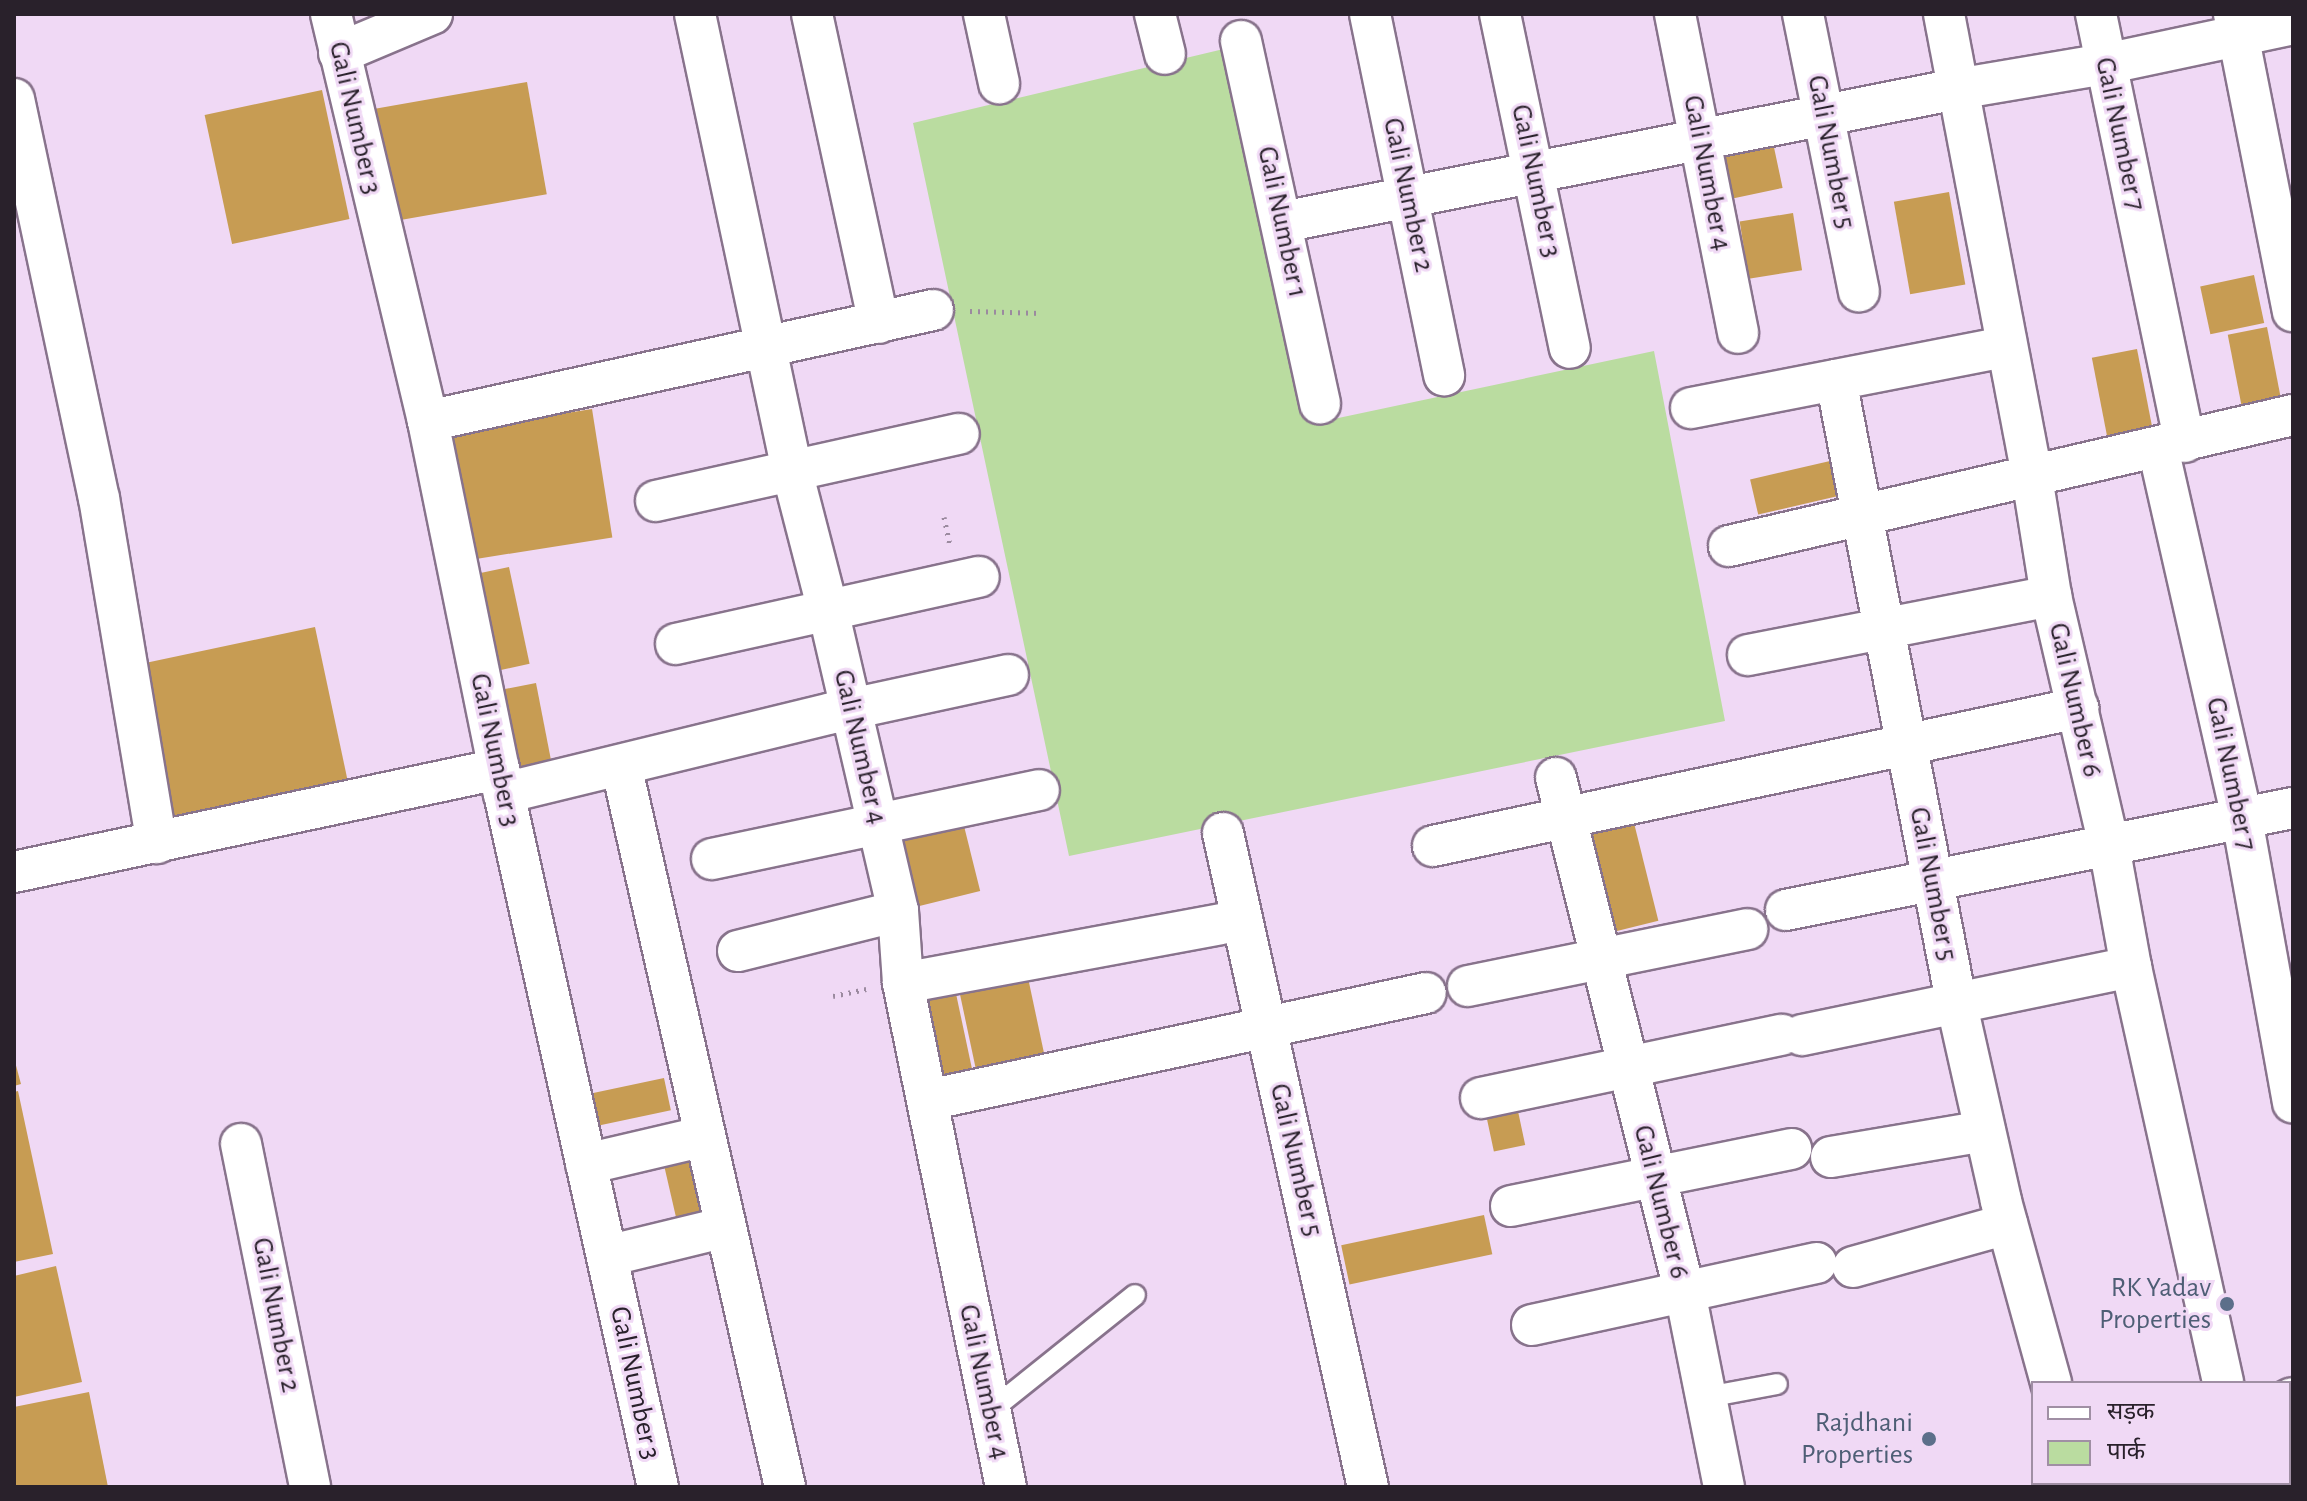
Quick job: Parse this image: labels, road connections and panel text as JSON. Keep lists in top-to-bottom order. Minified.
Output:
{"streets":{"street":["Gali Number 3","Gali Number 7","Gali Number 5","Gali Number 4","Gali Number 2","Gali Number 1","Gali Number 6"]},"places":["RK Yadav Properties","Rajdhani Properties"],"legend":["सड़क","पार्क"]}
